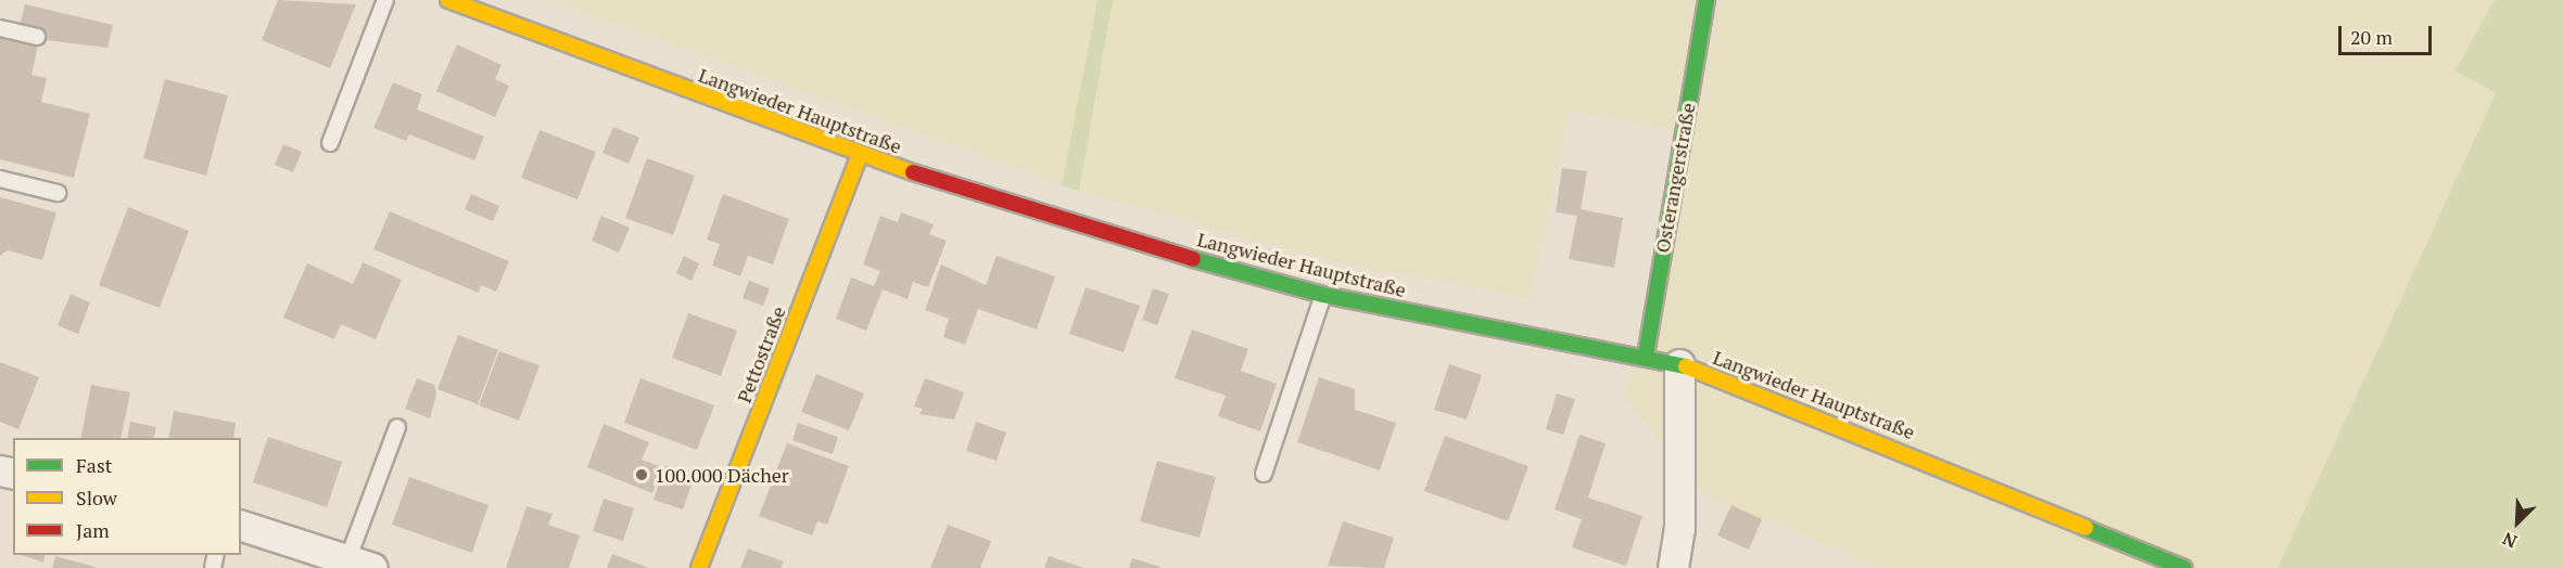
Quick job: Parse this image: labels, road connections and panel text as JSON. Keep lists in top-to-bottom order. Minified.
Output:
{"streets":{"street":["Langwieder Hauptstraße","Osterangerstraße","Pettostraße"]},"crossings":[["Langwieder Hauptstraße","Osterangerstraße"],["Langwieder Hauptstraße","Pettostraße"]],"places":["100.000 Dächer"],"legend":["Fast","Slow","Jam"],"scale_bar":"20 m","north":"bottom left"}
